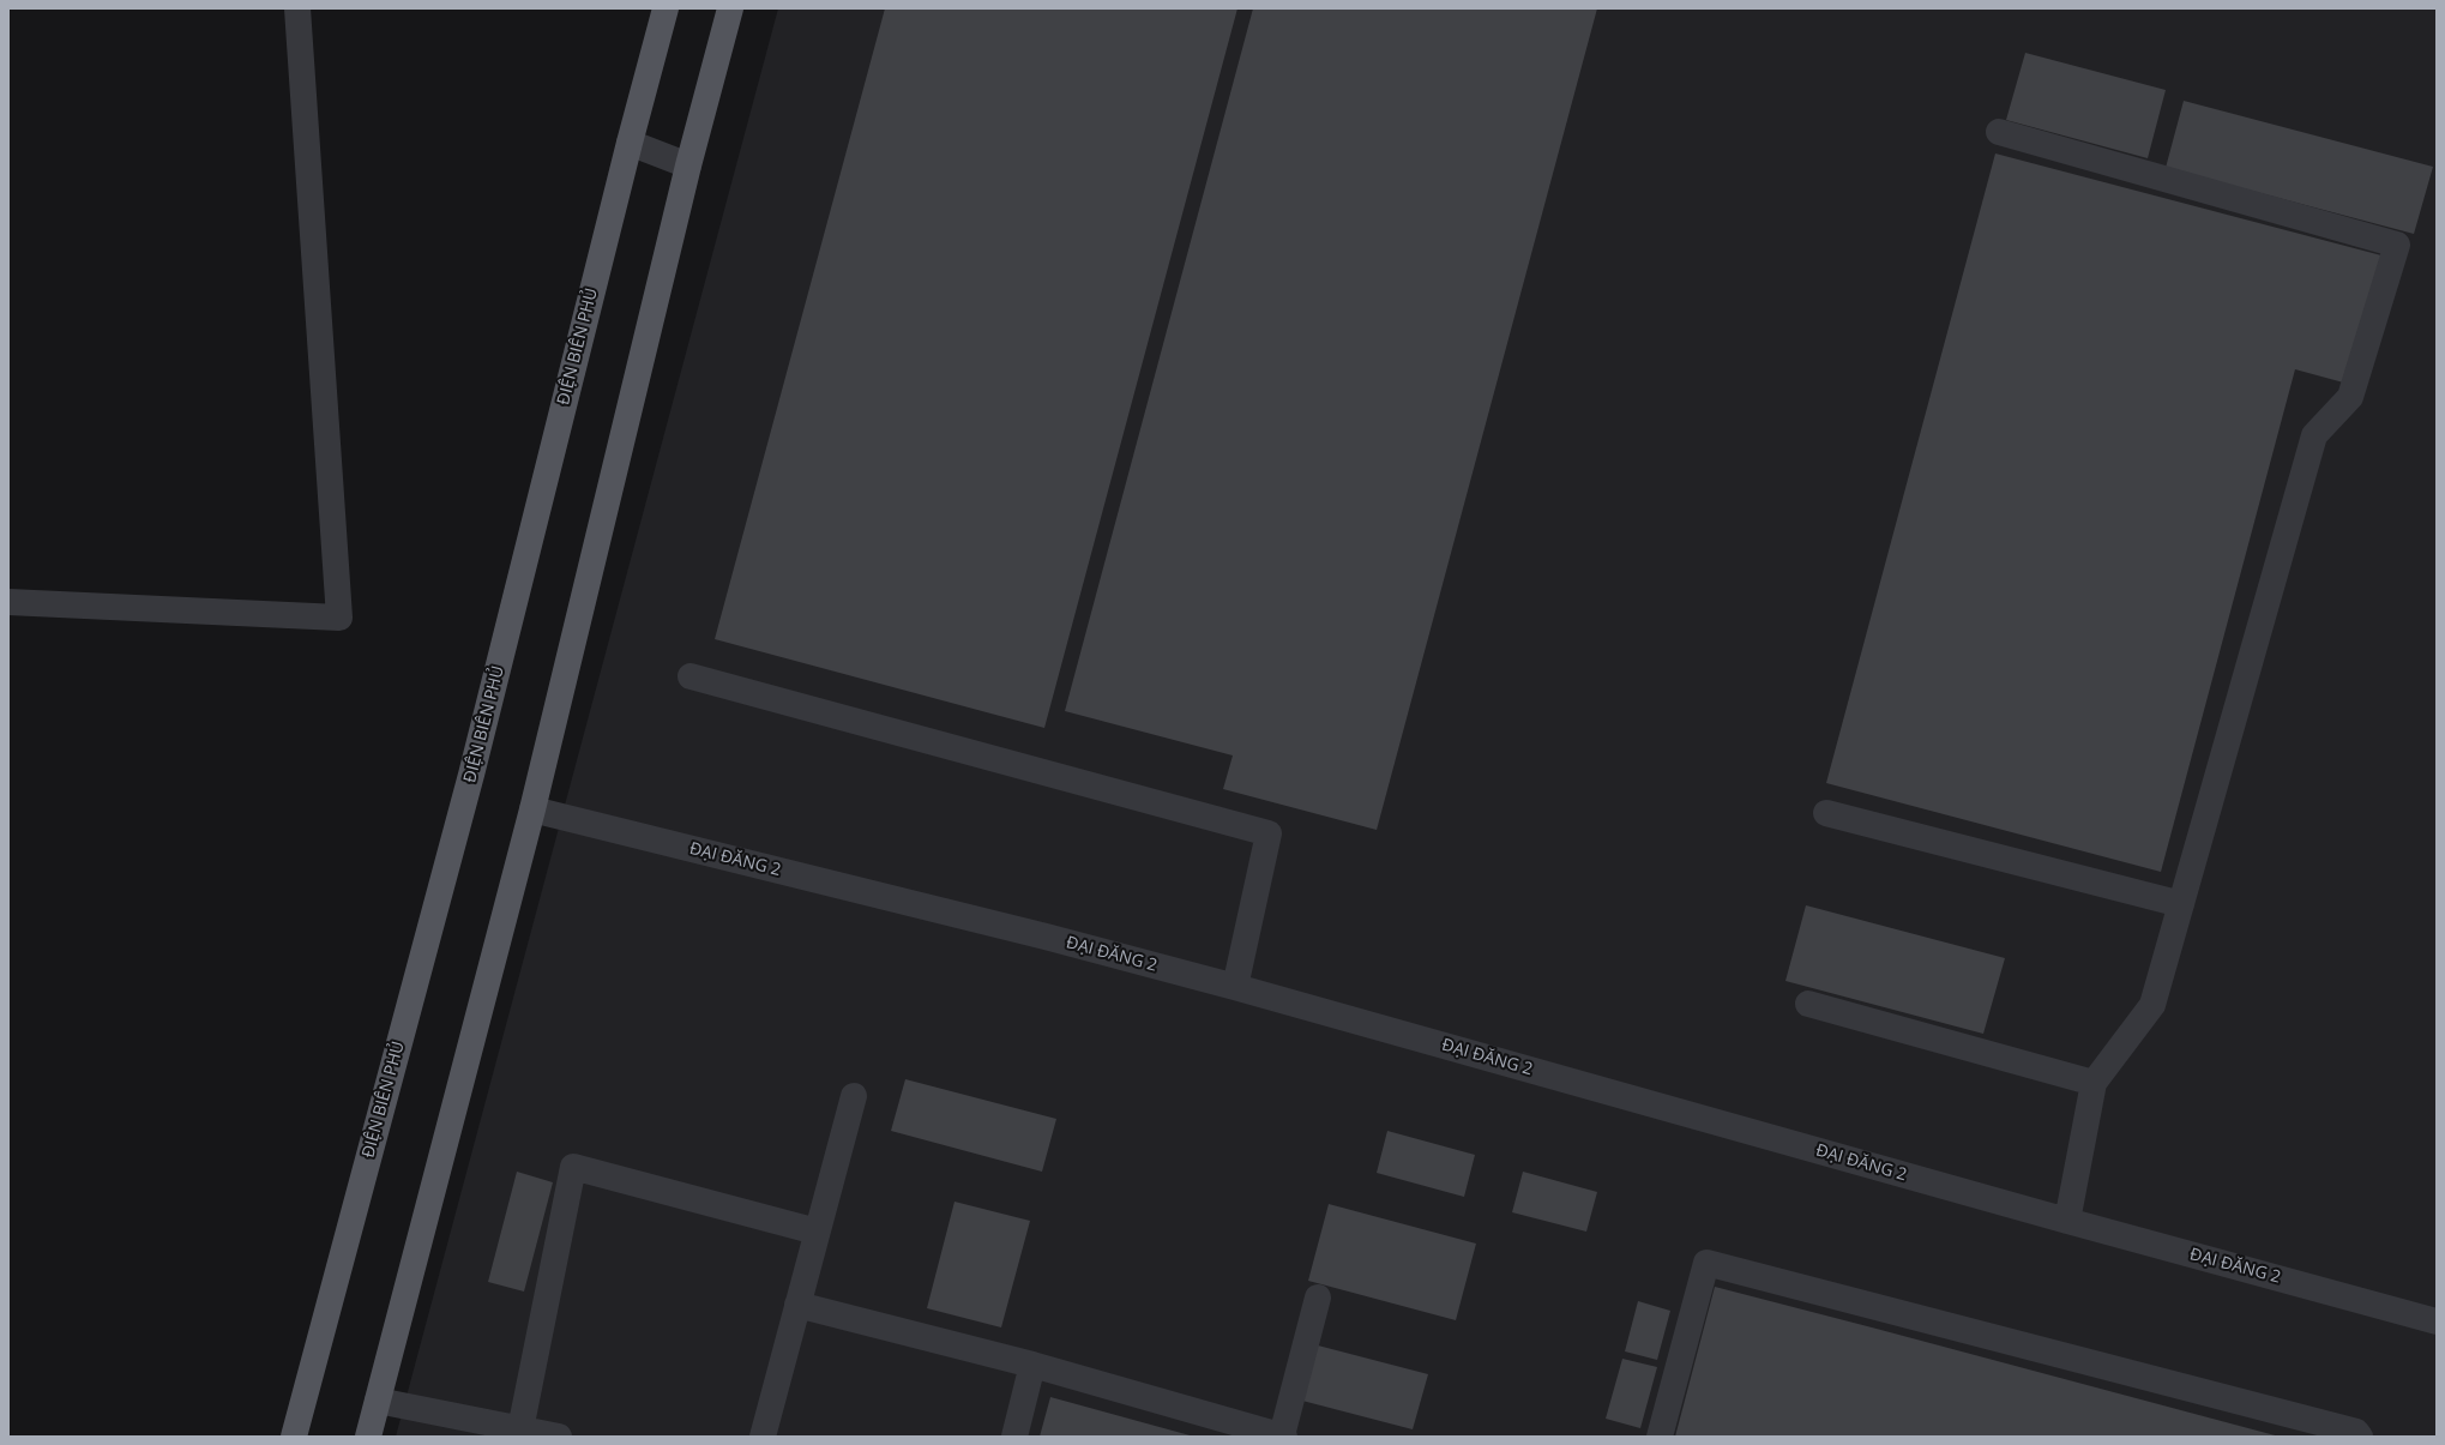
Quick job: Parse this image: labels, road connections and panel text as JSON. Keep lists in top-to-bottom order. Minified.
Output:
{"streets":{"main road":["ĐIỆN BIÊN PHỦ"],"street":["ĐẠI ĐĂNG 2"]}}
